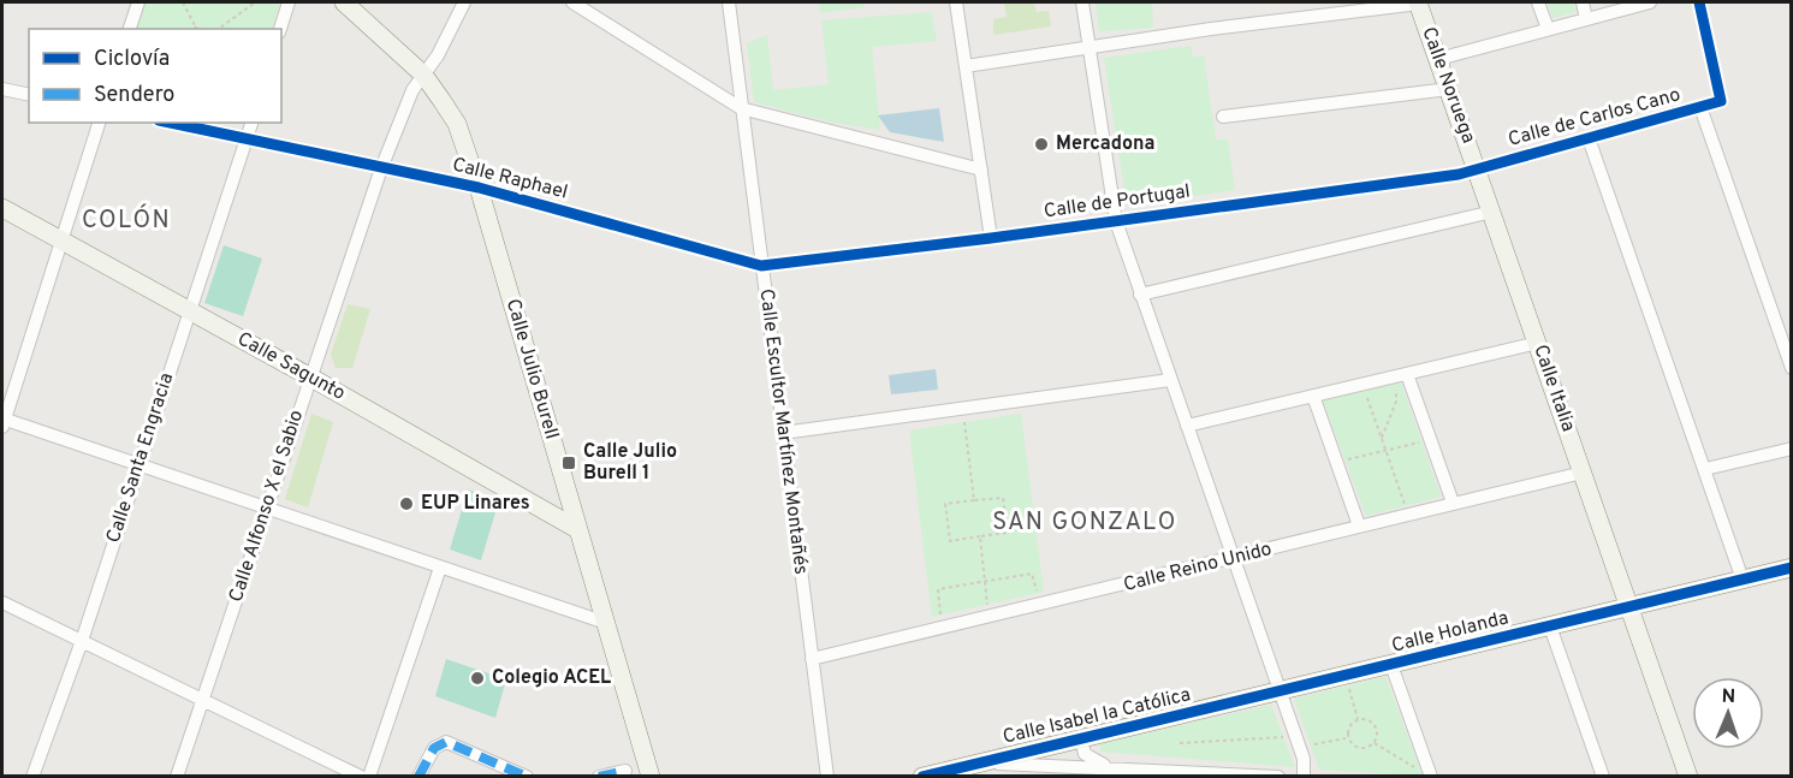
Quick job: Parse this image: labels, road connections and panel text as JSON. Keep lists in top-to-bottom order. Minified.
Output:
{"streets":{"street":["Calle Noruega","Calle de Carlos Cano","Calle Raphael","Calle de Portugal","Calle Sagunto","Calle Julio Burell","Calle Italia","Calle Escultor Martínez Montañés","Calle Santa Engracia","Calle Alfonso X el Sabio","Calle Reino Unido","Calle Holanda","Calle Isabel la Católica"]},"crossings":[["Calle Noruega","Calle de Carlos Cano"],["Calle Noruega","Calle de Portugal"],["Calle Noruega","Calle Italia"],["Calle de Carlos Cano","Calle de Portugal"],["Calle de Carlos Cano","Calle Italia"],["Calle Raphael","Calle de Portugal"],["Calle Raphael","Calle Julio Burell"],["Calle Raphael","Calle Escultor Martínez Montañés"],["Calle Raphael","Calle Santa Engracia"],["Calle Raphael","Calle Alfonso X el Sabio"],["Calle de Portugal","Calle Italia"],["Calle de Portugal","Calle Escultor Martínez Montañés"],["Calle Sagunto","Calle Julio Burell"],["Calle Sagunto","Calle Santa Engracia"],["Calle Sagunto","Calle Alfonso X el Sabio"],["Calle Julio Burell","Calle Alfonso X el Sabio"],["Calle Italia","Calle Reino Unido"],["Calle Italia","Calle Holanda"],["Calle Escultor Martínez Montañés","Calle Reino Unido"],["Calle Holanda","Calle Isabel la Católica"]],"districts":["COLÓN","SAN GONZALO"],"places":{"other":["Mercadona","EUP Linares","Colegio ACEL"],"transit":["Calle Julio Burell 1"]},"legend":["Ciclovía","Sendero"],"north":"top"}
